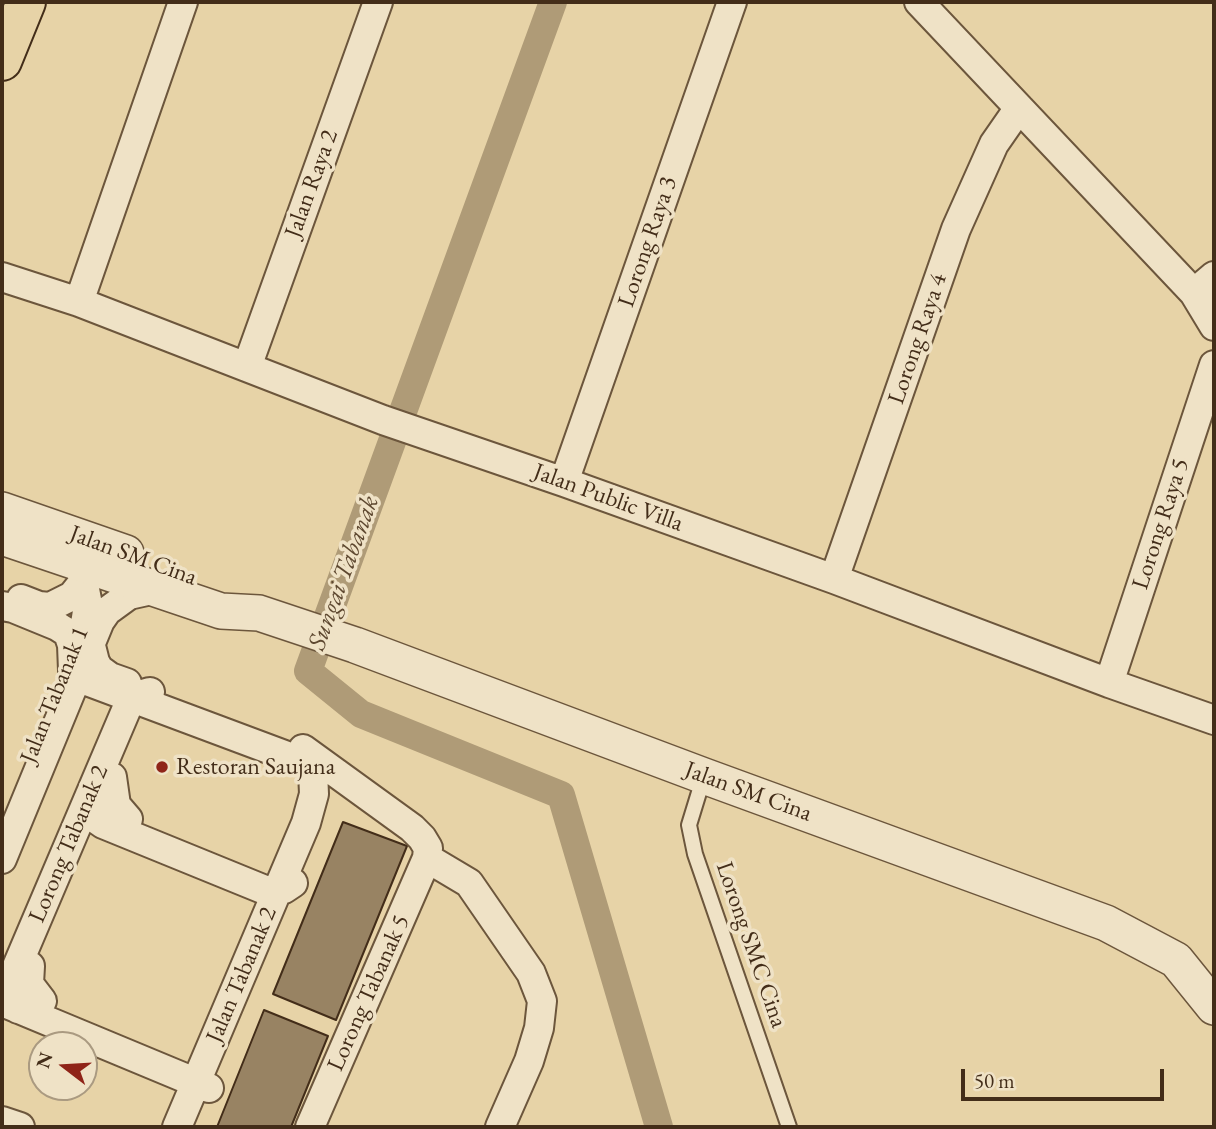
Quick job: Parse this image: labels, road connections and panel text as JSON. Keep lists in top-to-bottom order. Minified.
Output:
{"streets":{"street":["Jalan Raya 2","Lorong Raya 3","Lorong Raya 4","Jalan Public Villa","Lorong Raya 5","Jalan SM Cina","Jalan Tabanak 1","Lorong Tabanak 2","Jalan Tabanak 2","Lorong Tabanak 5"],"lane":["Lorong SMC Cina"]},"crossings":[["Jalan Raya 2","Jalan Public Villa"],["Lorong Raya 3","Jalan Public Villa"],["Lorong Raya 4","Jalan Public Villa"],["Jalan Public Villa","Lorong Raya 5"],["Jalan SM Cina","Jalan Tabanak 1"],["Jalan SM Cina","Lorong SMC Cina"]],"water":["Sungai Tabanak"],"places":["Restoran Saujana"],"scale_bar":"50 m","north":"left"}
